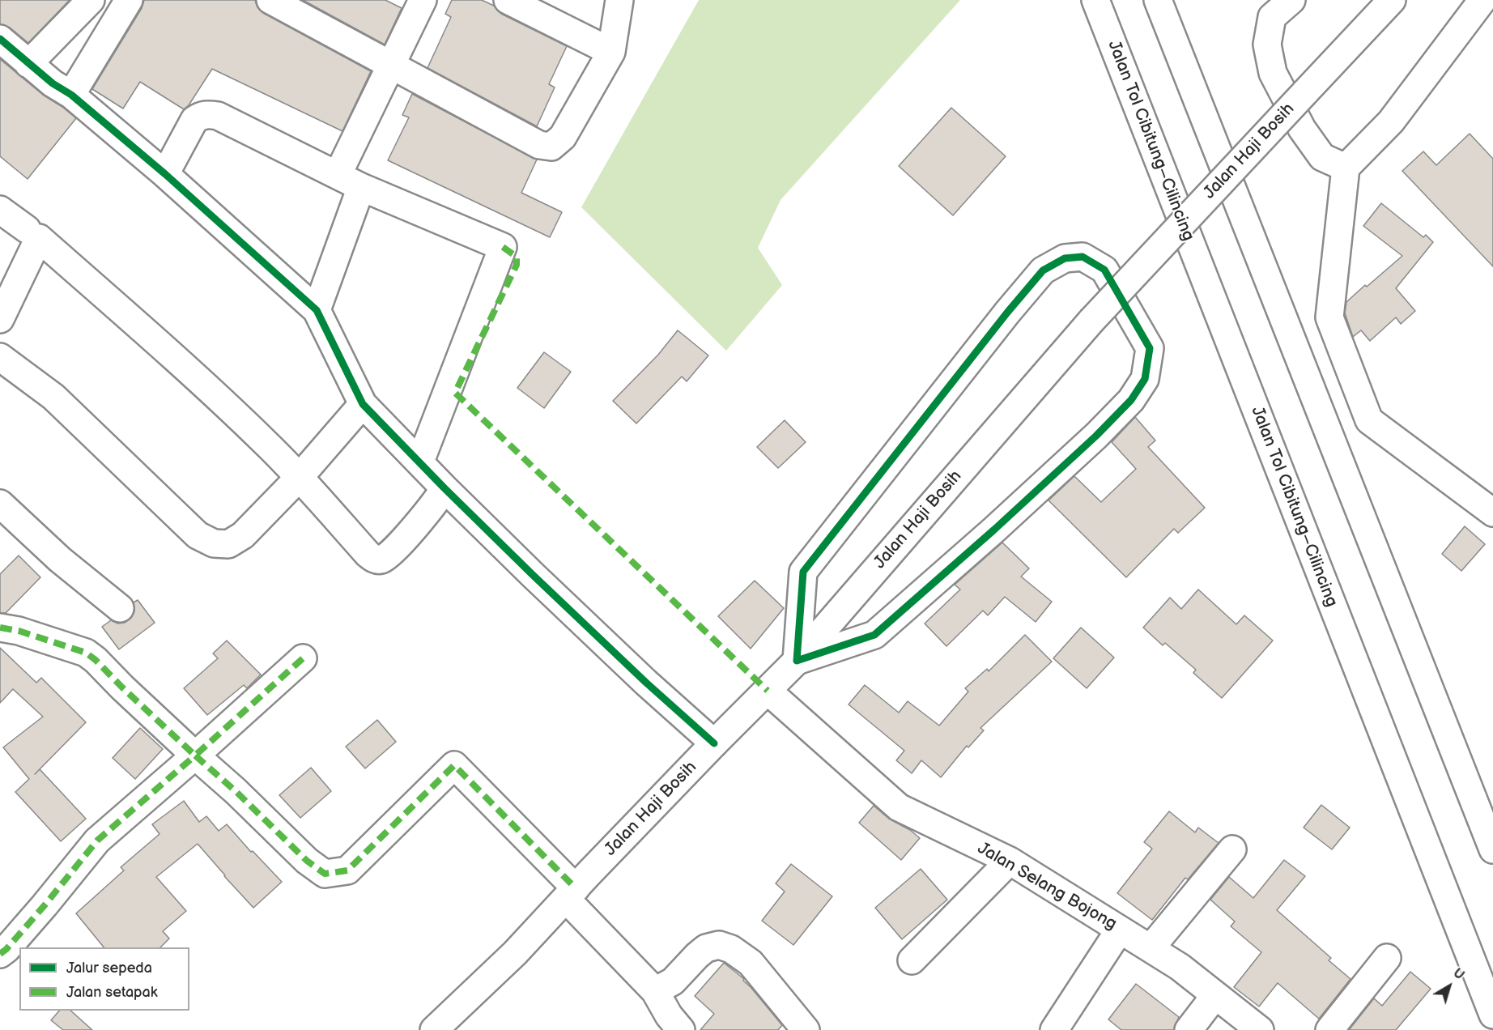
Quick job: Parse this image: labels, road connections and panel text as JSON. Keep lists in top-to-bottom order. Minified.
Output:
{"streets":{"main road":["Jalan Tol Cibitung–Cilincing","Jalan Haji Bosih","Jalan Selang Bojong"]},"crossings":[["Jalan Haji Bosih","Jalan Selang Bojong"]],"legend":["Jalur sepeda","Jalan setapak"],"north":"top right"}
